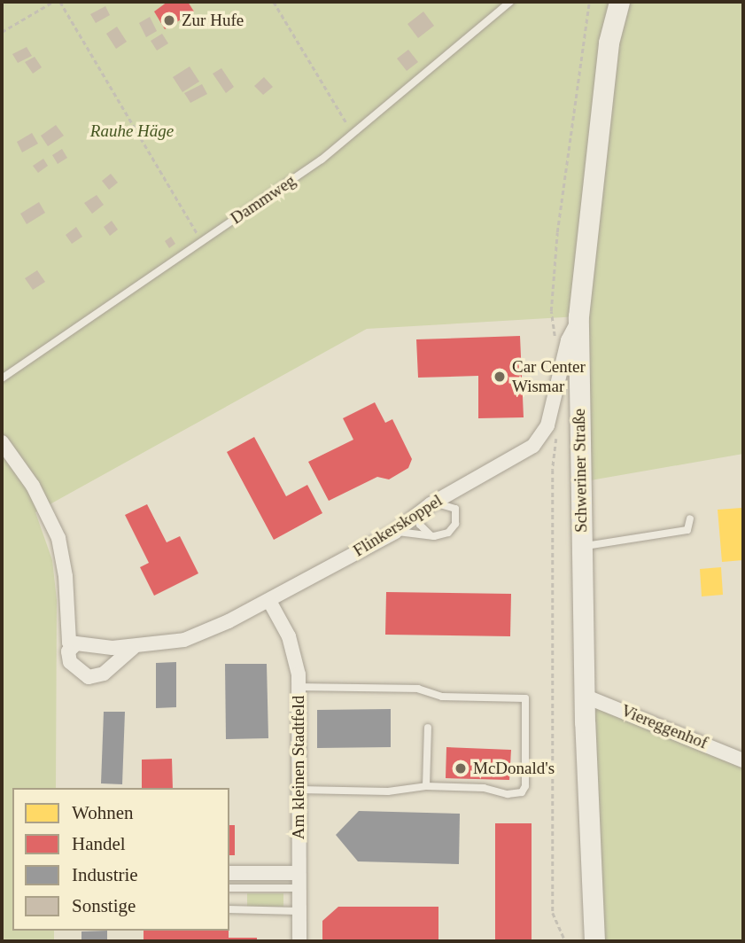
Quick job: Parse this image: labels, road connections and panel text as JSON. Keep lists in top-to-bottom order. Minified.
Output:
{"streets":{"main road":["Schweriner Straße"],"street":["Flinkerskoppel","Viereggenhof","Am kleinen Stadtfeld"],"lane":["Dammweg"]},"crossings":[["Schweriner Straße","Flinkerskoppel"],["Schweriner Straße","Viereggenhof"],["Flinkerskoppel","Am kleinen Stadtfeld"]],"parks":["Rauhe Häge"],"places":["Zur Hufe","Car Center Wismar","McDonald's"],"legend":["Wohnen","Handel","Industrie","Sonstige"]}
